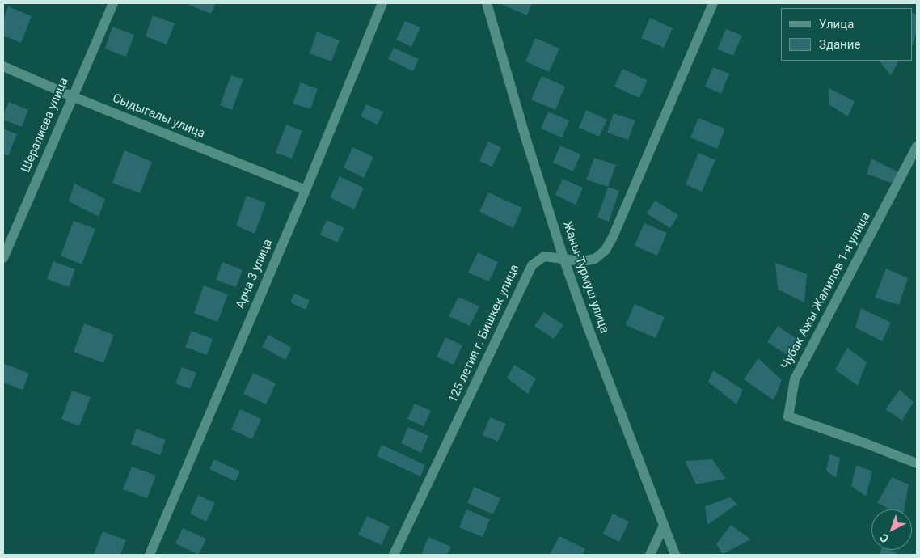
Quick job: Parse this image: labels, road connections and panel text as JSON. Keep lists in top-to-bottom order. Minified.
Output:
{"streets":{"street":["Сыдыгалы улица","Шералиева улица","Арча 3 улица","Жаны-Турмуш улица","Чубак Ажы Жалилов 1-я улица","125 летия г. Бишкек улица"]},"crossings":[["Сыдыгалы улица","Шералиева улица"],["Сыдыгалы улица","Арча 3 улица"],["Жаны-Турмуш улица","125 летия г. Бишкек улица"]],"legend":["Улица","Здание"],"north":"bottom left"}
